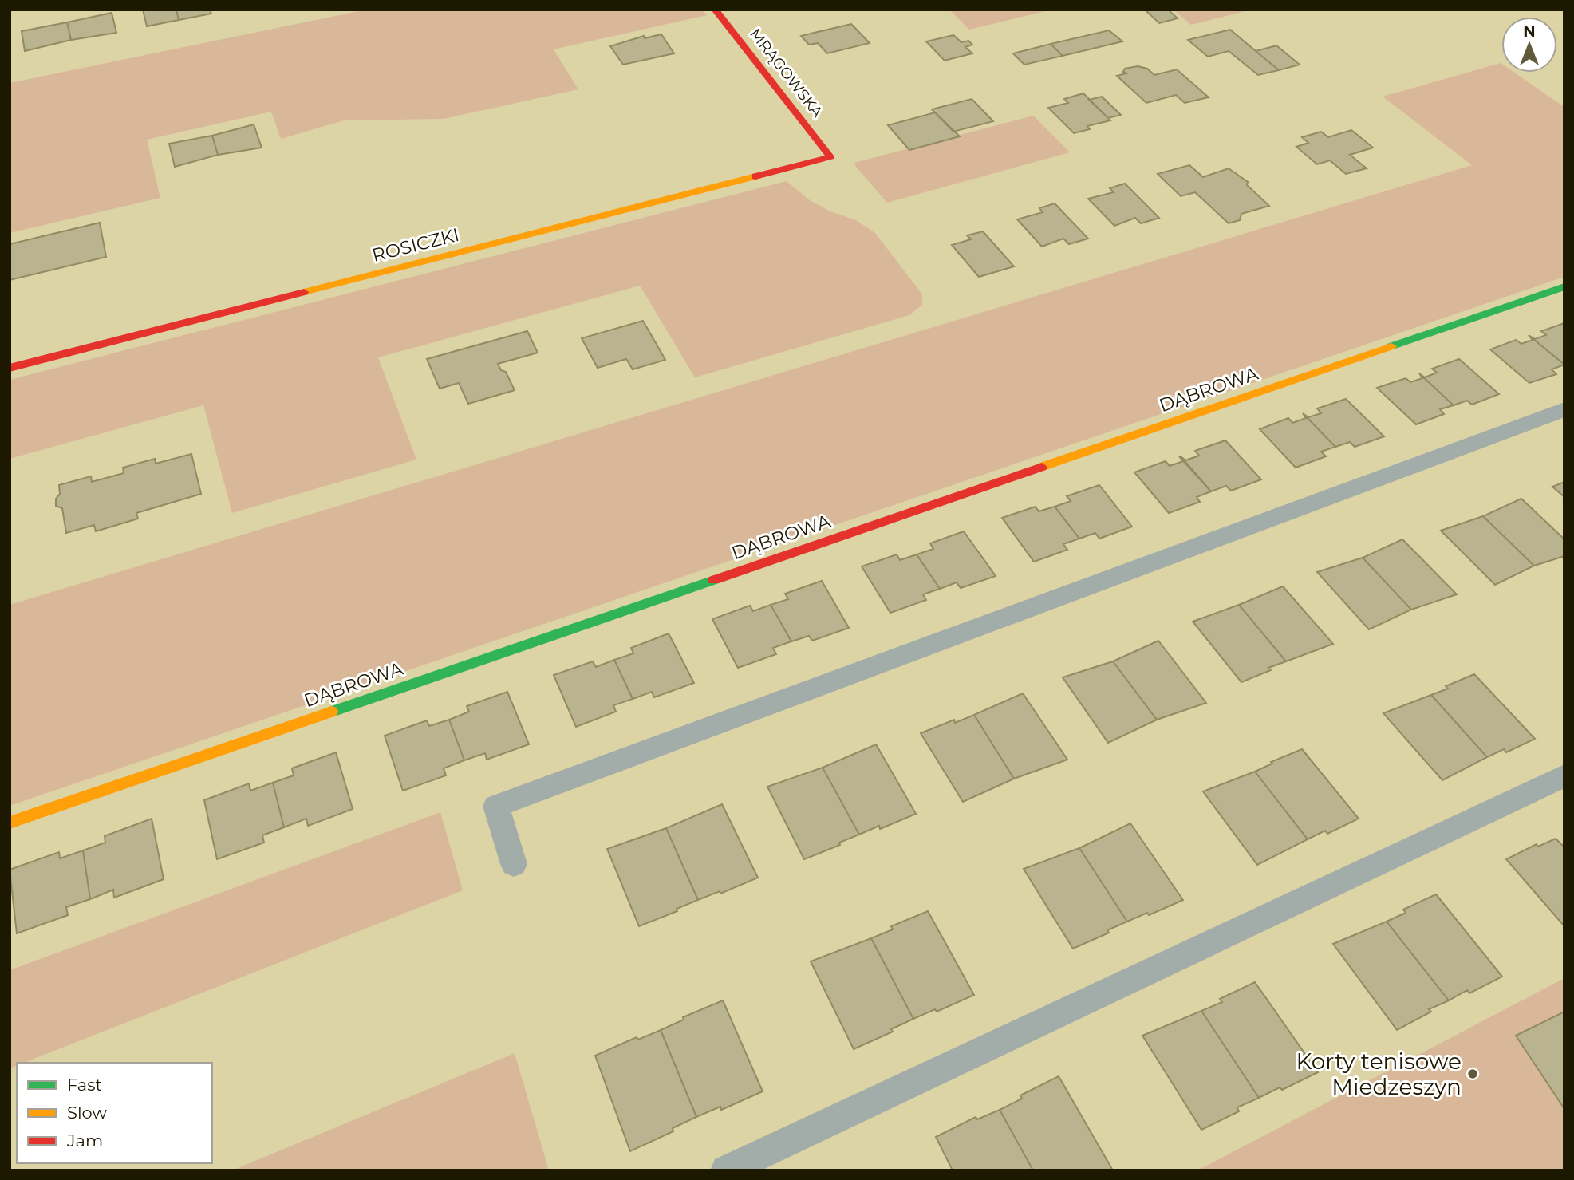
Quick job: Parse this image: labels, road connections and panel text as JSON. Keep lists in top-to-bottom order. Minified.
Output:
{"streets":{"street":["MRĄGOWSKA","ROSICZKI","DĄBROWA"]},"crossings":[["MRĄGOWSKA","ROSICZKI"]],"places":["Korty tenisowe Miedzeszyn"],"legend":["Fast","Slow","Jam"],"north":"top"}
